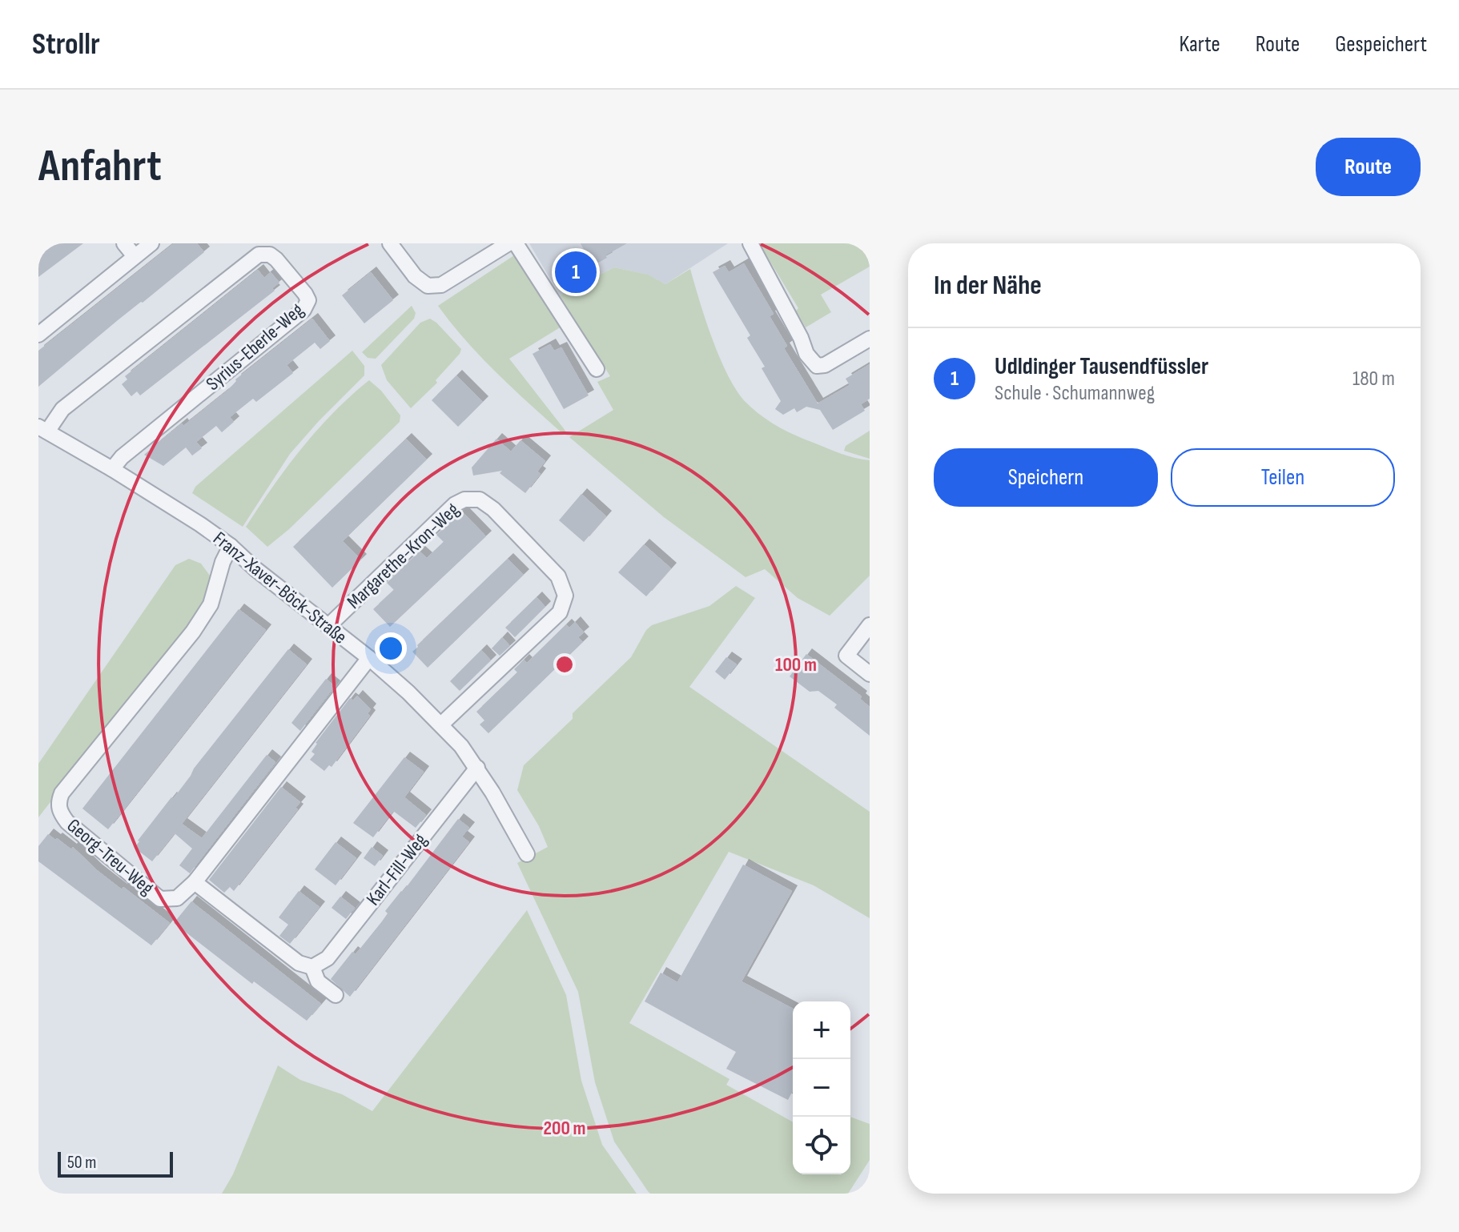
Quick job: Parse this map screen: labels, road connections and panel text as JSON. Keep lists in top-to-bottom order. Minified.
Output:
{"streets":{"street":["Syrius-Eberle-Weg","Margarethe-Kron-Weg","Franz-Xaver-Böck-Straße","Georg-Treu-Weg","Karl-Fill-Weg"]},"crossings":[["Syrius-Eberle-Weg","Franz-Xaver-Böck-Straße"],["Margarethe-Kron-Weg","Franz-Xaver-Böck-Straße"],["Franz-Xaver-Böck-Straße","Georg-Treu-Weg"],["Franz-Xaver-Böck-Straße","Karl-Fill-Weg"]],"scale_bar":"50 m","page":{"header":"Strollr","nav":["Karte","Route","Gespeichert"],"buttons":["Route",["Speichern","Teilen"]],"title":"Anfahrt","heading":"In der Nähe","pins":"1","list":[{"mark":"1","name":"Udldinger Tausendfüssler","note":"Schule · Schumannweg","value":"180 m"}],"map_buttons":["+","−"],"scale":"50 m"},"rings":["100 m","200 m"]}
